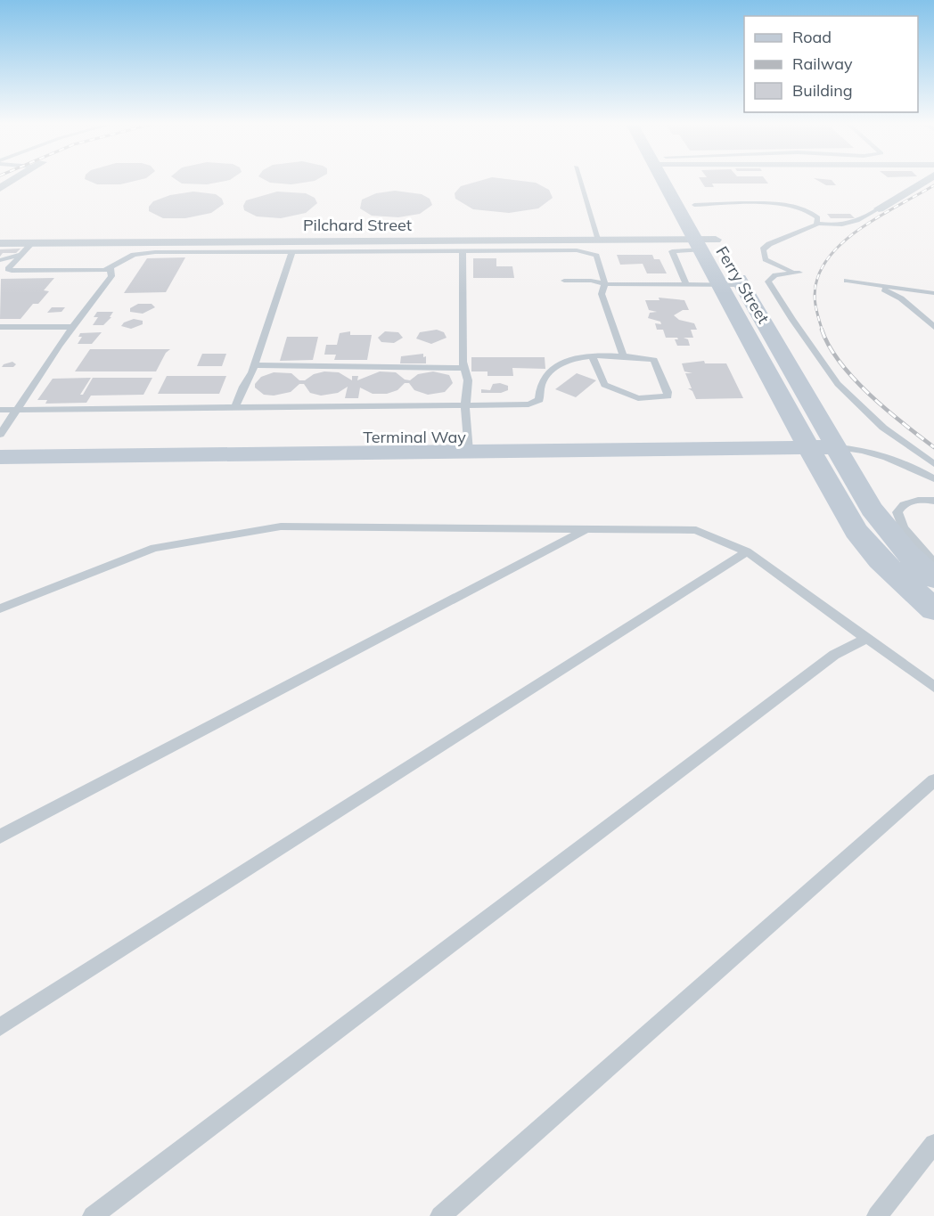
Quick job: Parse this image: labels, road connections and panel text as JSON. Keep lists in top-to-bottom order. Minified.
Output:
{"streets":{"main road":["Ferry Street","Terminal Way"],"street":["Pilchard Street"]},"crossings":[["Pilchard Street","Ferry Street"],["Ferry Street","Terminal Way"]],"legend":["Road","Railway","Building"]}
